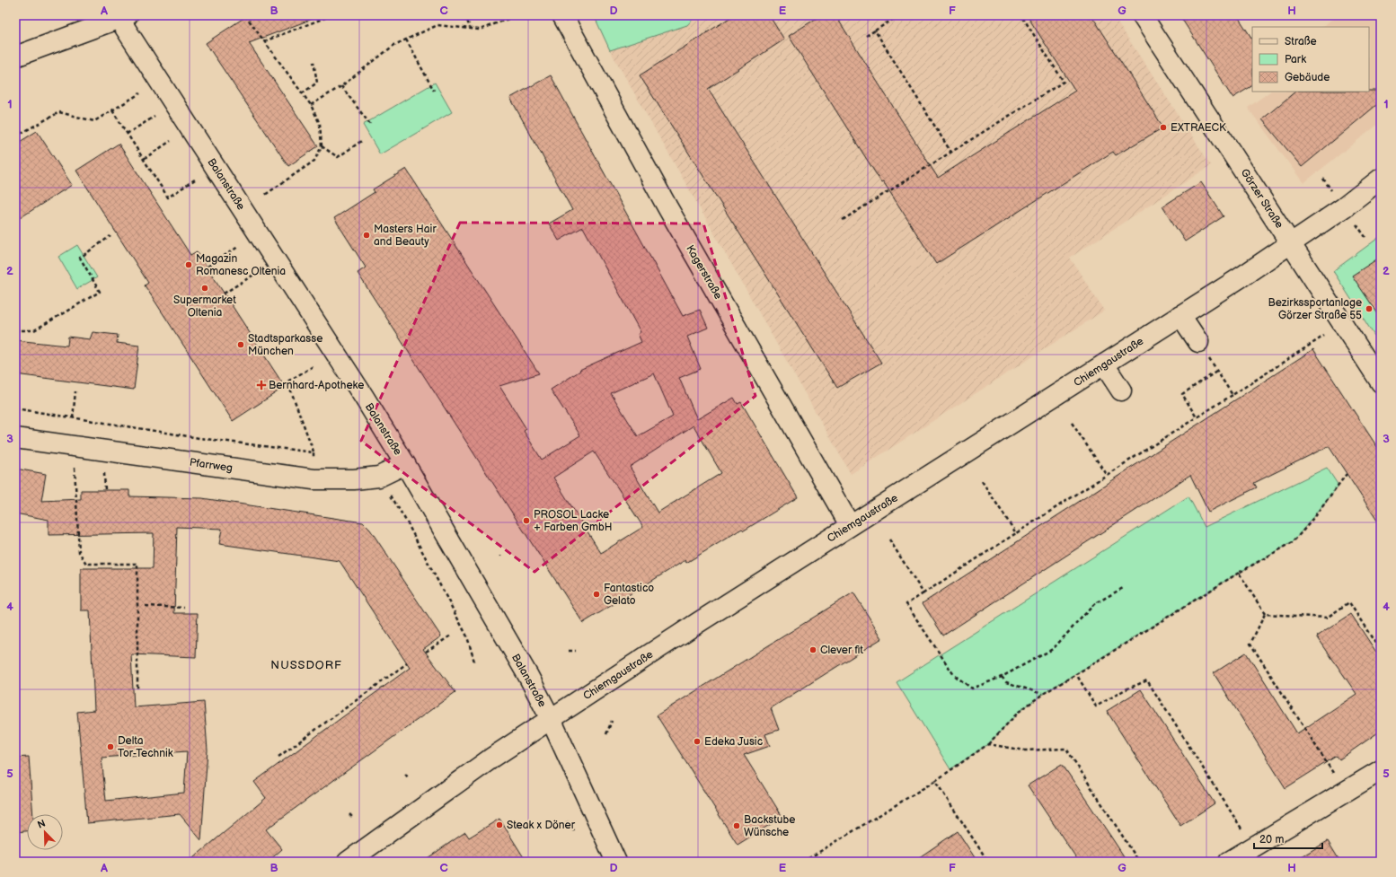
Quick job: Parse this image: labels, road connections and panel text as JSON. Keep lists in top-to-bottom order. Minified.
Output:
{"streets":{"street":["Balanstraße","Görzer Straße","Kagerstraße","Chiemgaustraße","Pfarrweg"]},"crossings":[["Balanstraße","Chiemgaustraße"],["Balanstraße","Pfarrweg"],["Görzer Straße","Chiemgaustraße"],["Kagerstraße","Chiemgaustraße"]],"districts":["NUSSDORF"],"places":{"other":["EXTRAECK","Masters Hair and Beauty","Magazin Romanesc Oltenia","Supermarket Oltenia","Bezirkssportanlage Görzer Straße 55","Stadtsparkasse München","PROSOL Lacke + Farben GmbH","Fantastico Gelato","Clever fit","Edeka Jusic","Delta Tor-Technik","Steak x Döner","Backstube Wünsche"],"health":["Bernhard-Apotheke"]},"legend":["Straße","Park","Gebäude"],"scale_bar":"20 m","north":"top left","grid":{"columns":["A","B","C","D","E","F","G","H"],"rows":["1","2","3","4","5"]}}
